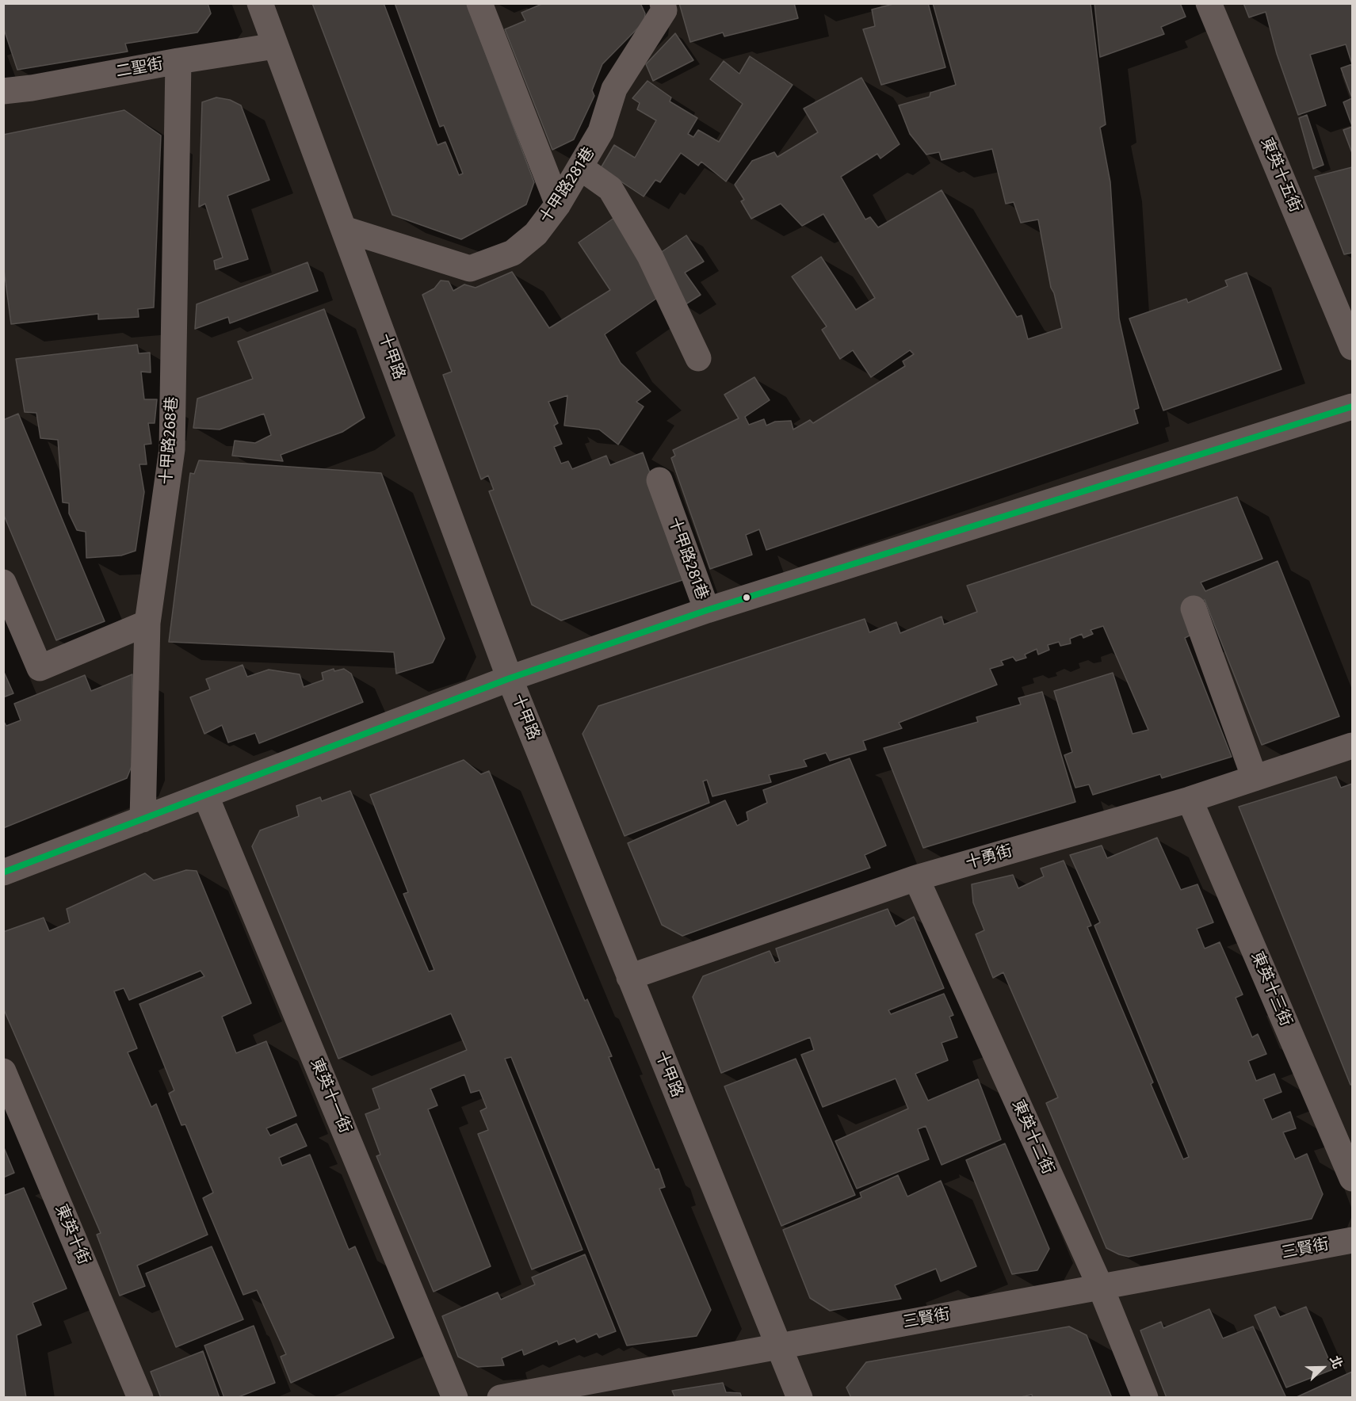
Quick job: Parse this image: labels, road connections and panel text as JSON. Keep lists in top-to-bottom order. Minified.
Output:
{"streets":{"street":["二聖街","東英十五街","十甲路281巷","十甲路","十甲路268巷","十勇街","東英十三街","東英十一街","東英十二街","東英十街","三賢街"]},"crossings":[["二聖街","十甲路"],["二聖街","十甲路268巷"],["十甲路281巷","十甲路"],["十甲路","十勇街"],["十甲路","三賢街"],["十勇街","東英十三街"],["十勇街","東英十二街"],["東英十二街","三賢街"]],"north":"right"}
